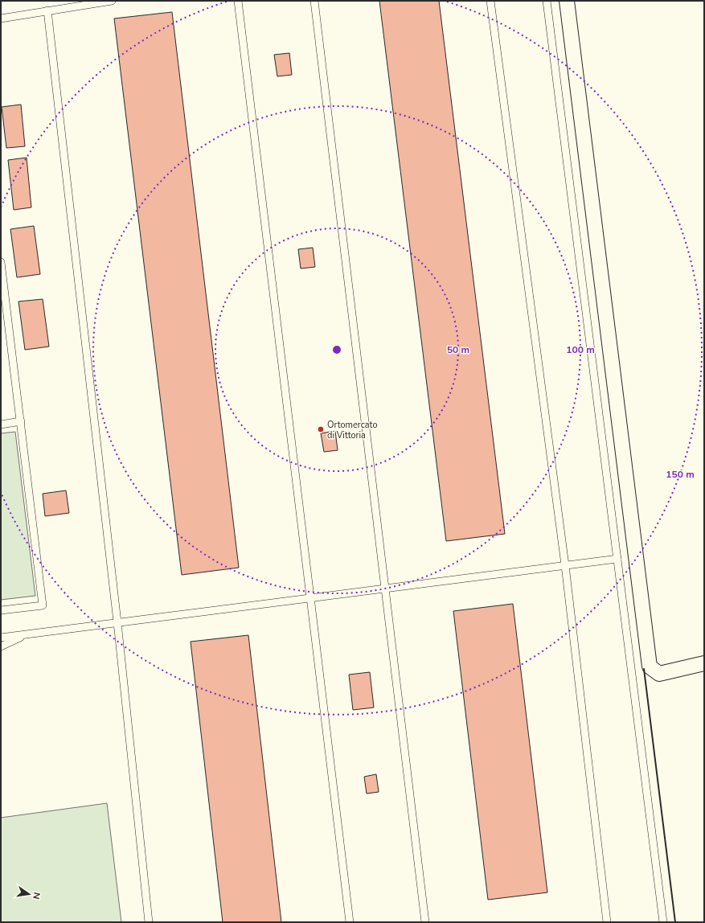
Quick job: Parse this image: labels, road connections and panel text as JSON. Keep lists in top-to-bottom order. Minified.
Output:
{"places":["Ortomercato di Vittoria"],"north":"right","rings":["50 m","100 m","150 m"]}
